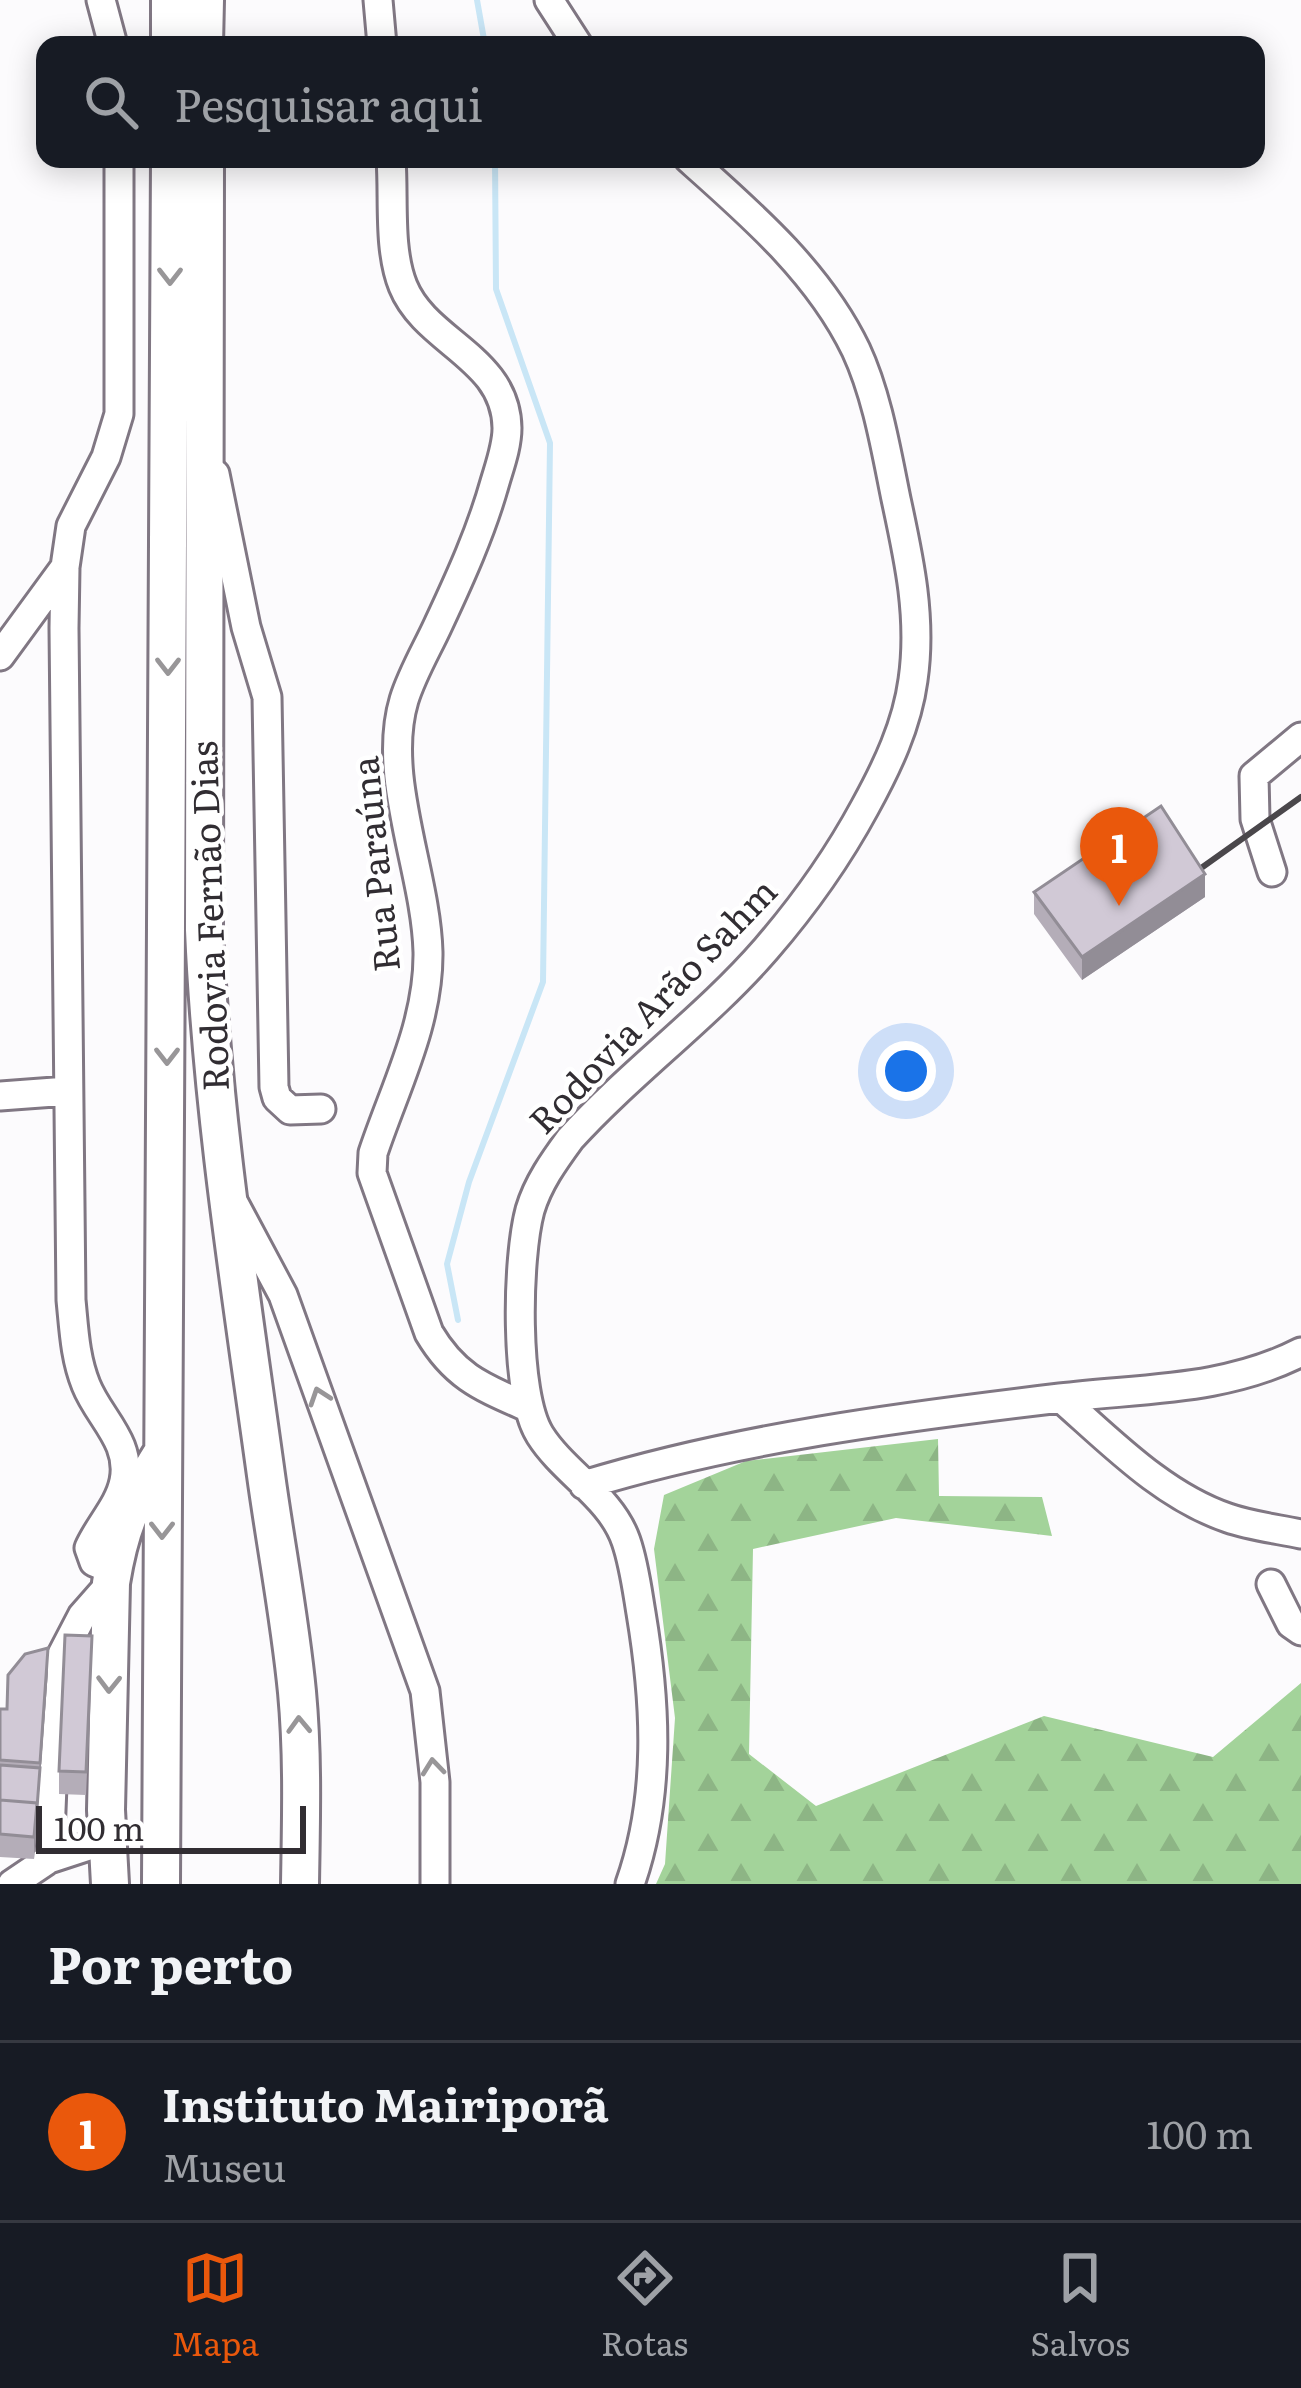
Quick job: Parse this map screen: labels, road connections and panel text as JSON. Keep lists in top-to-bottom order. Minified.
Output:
{"streets":{"highway":["Rodovia Fernão Dias"],"street":["Rua Paraúna","Rodovia Arão Sahm"]},"crossings":[["Rua Paraúna","Rodovia Arão Sahm"]],"scale_bar":"100 m","page":{"search":"Pesquisar aqui","pins":"1","scale":"100 m","heading":"Por perto","list":[{"mark":"1","name":"Instituto Mairiporã","note":"Museu","value":"100 m"}],"nav":["Mapa","Rotas","Salvos"]}}
